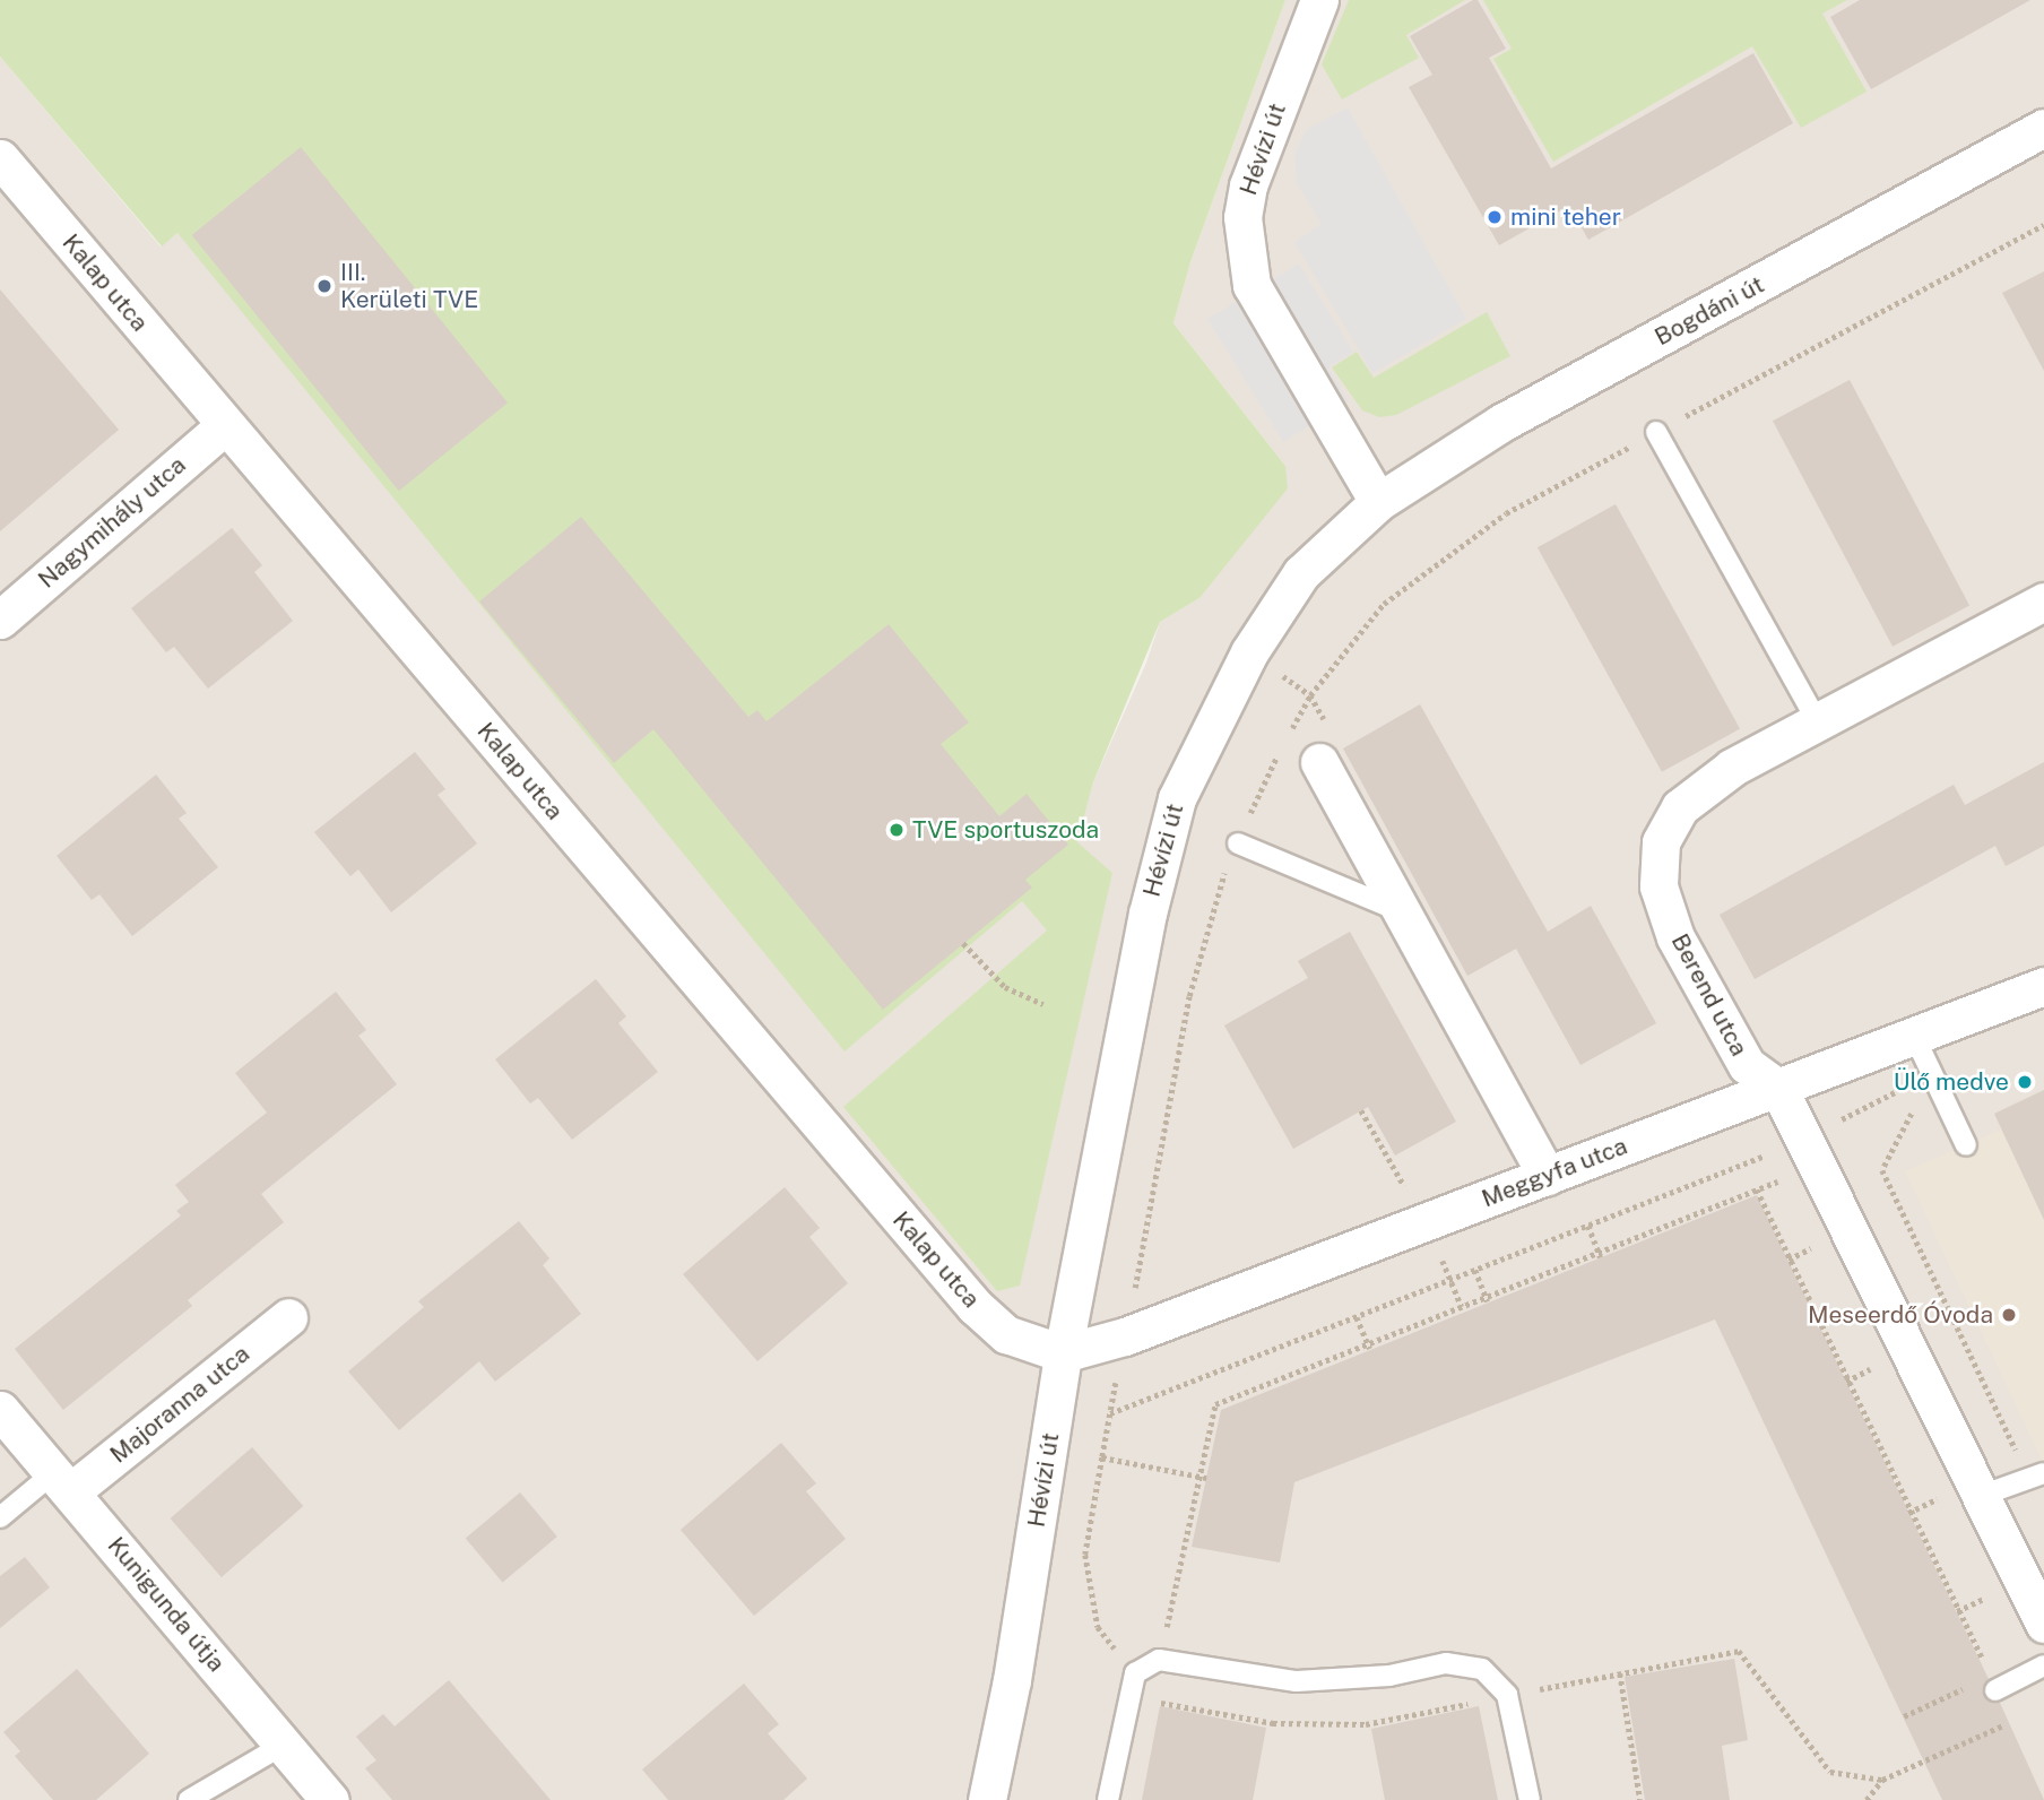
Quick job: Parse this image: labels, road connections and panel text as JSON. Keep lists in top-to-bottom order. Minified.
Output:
{"streets":{"street":["Hévízi út","Kalap utca","Bogdáni út","Nagymihály utca","Berend utca","Meggyfa utca","Majoranna utca","Kunigunda útja"]},"crossings":[["Hévízi út","Kalap utca"],["Hévízi út","Bogdáni út"],["Hévízi út","Meggyfa utca"],["Kalap utca","Nagymihály utca"],["Kalap utca","Meggyfa utca"],["Berend utca","Meggyfa utca"],["Majoranna utca","Kunigunda útja"]],"places":["mini teher","III. Kerületi TVE","TVE sportuszoda","Ülő medve","Meseerdő Óvoda"]}
